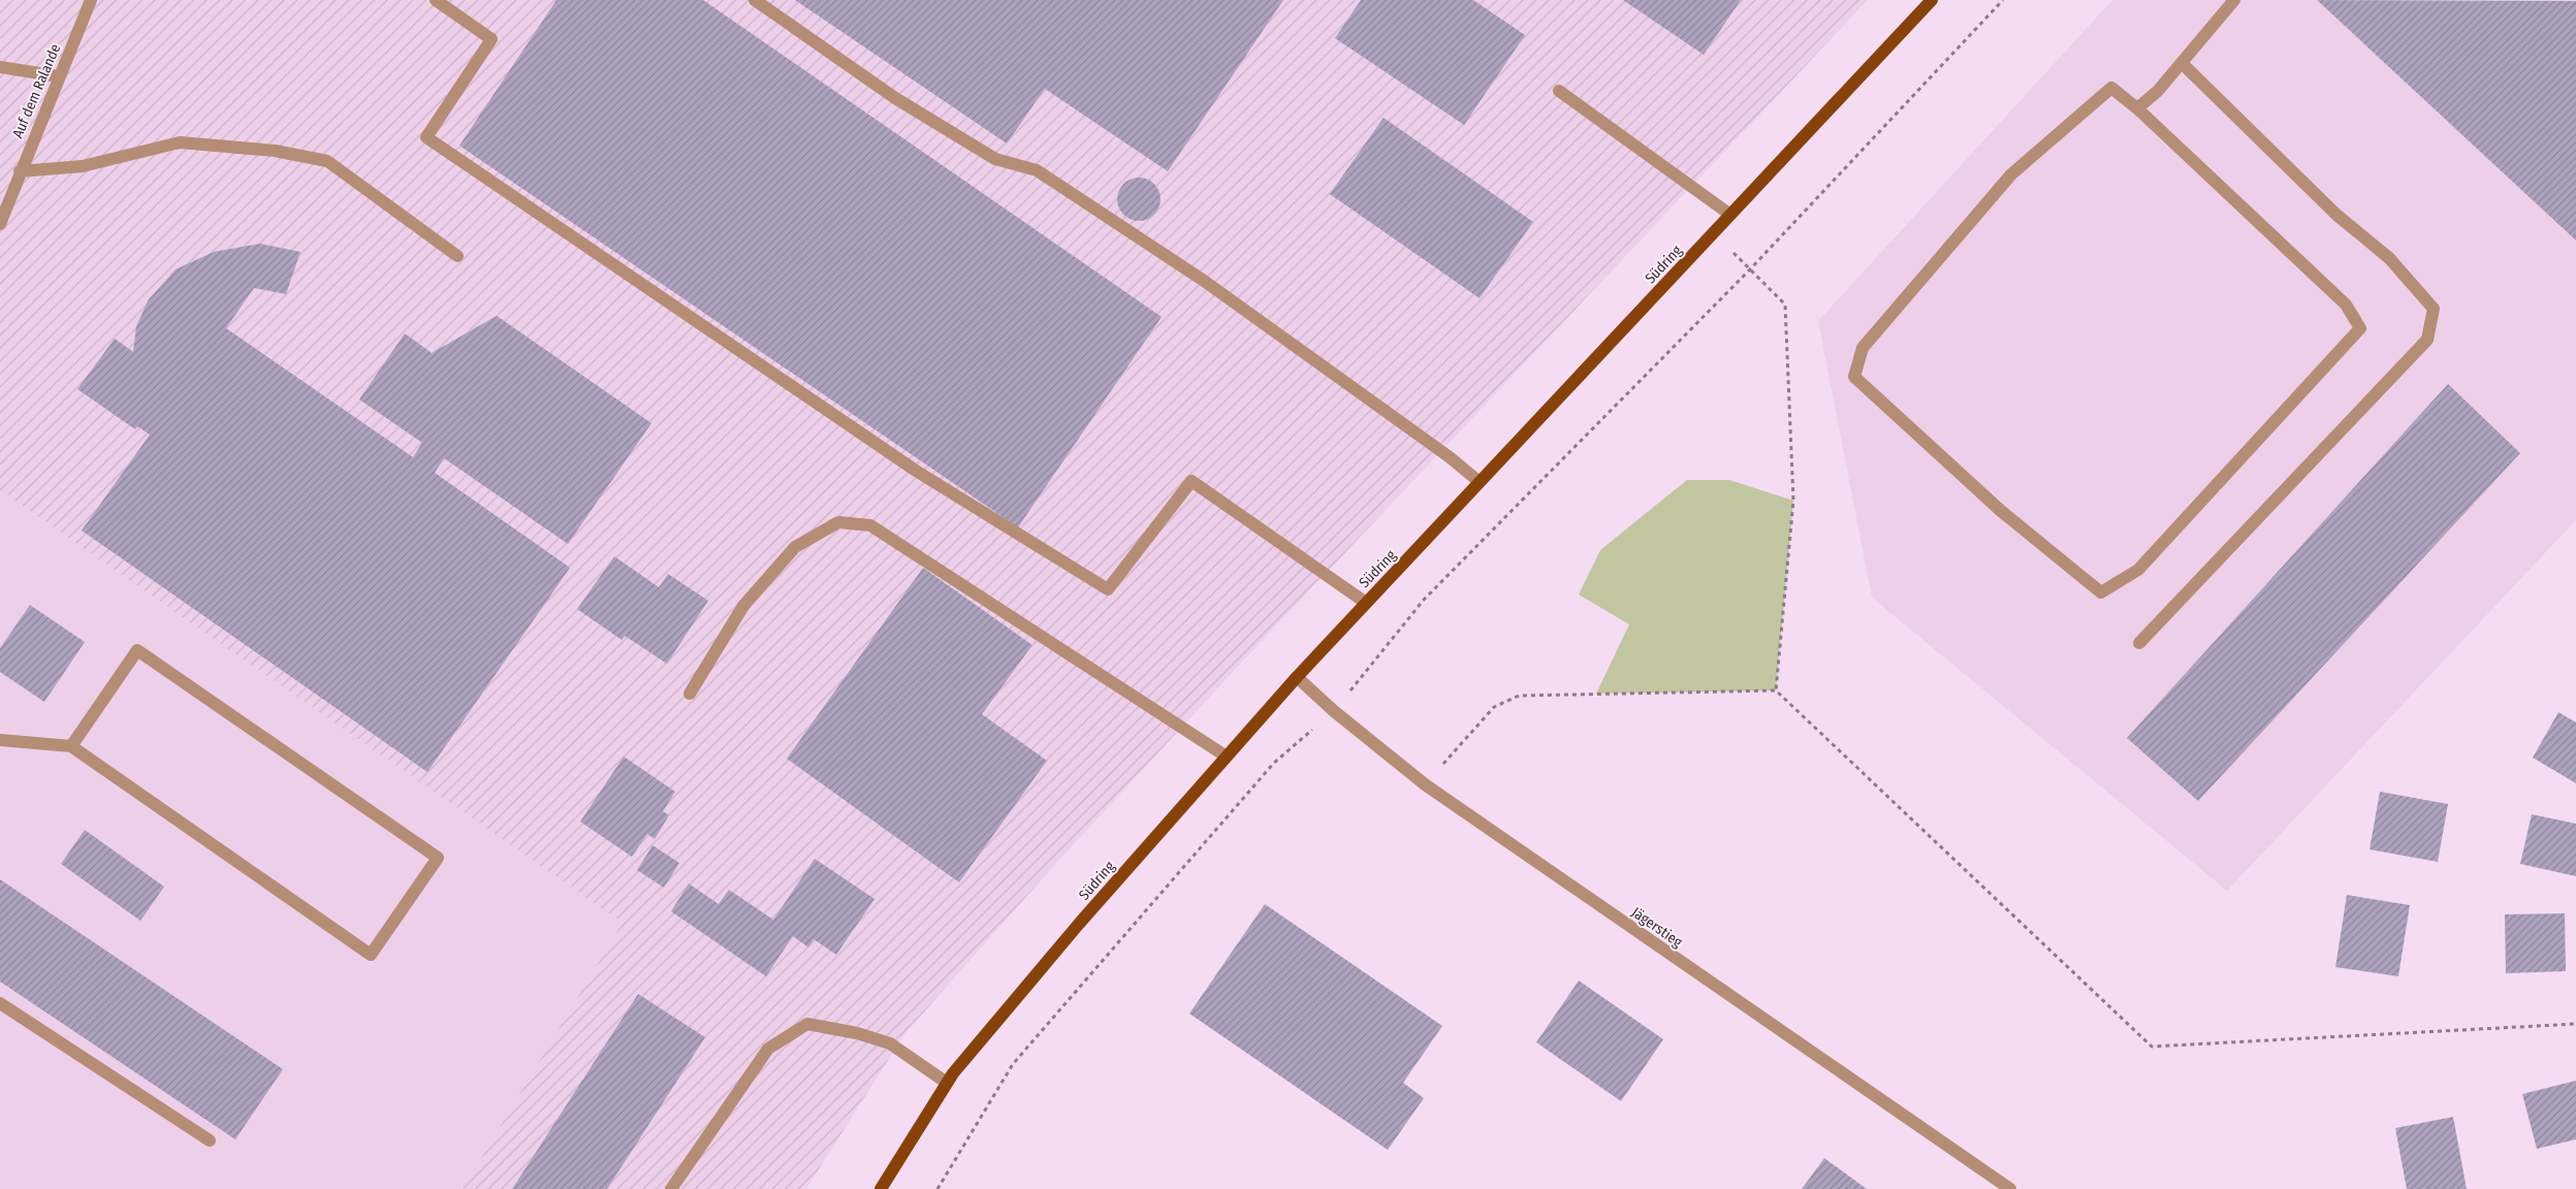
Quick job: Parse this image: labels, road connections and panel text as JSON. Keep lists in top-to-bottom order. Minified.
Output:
{"streets":{"main road":["Südring"],"street":["Auf dem Ralande","Jägerstieg"]},"crossings":[["Südring","Jägerstieg"]]}
